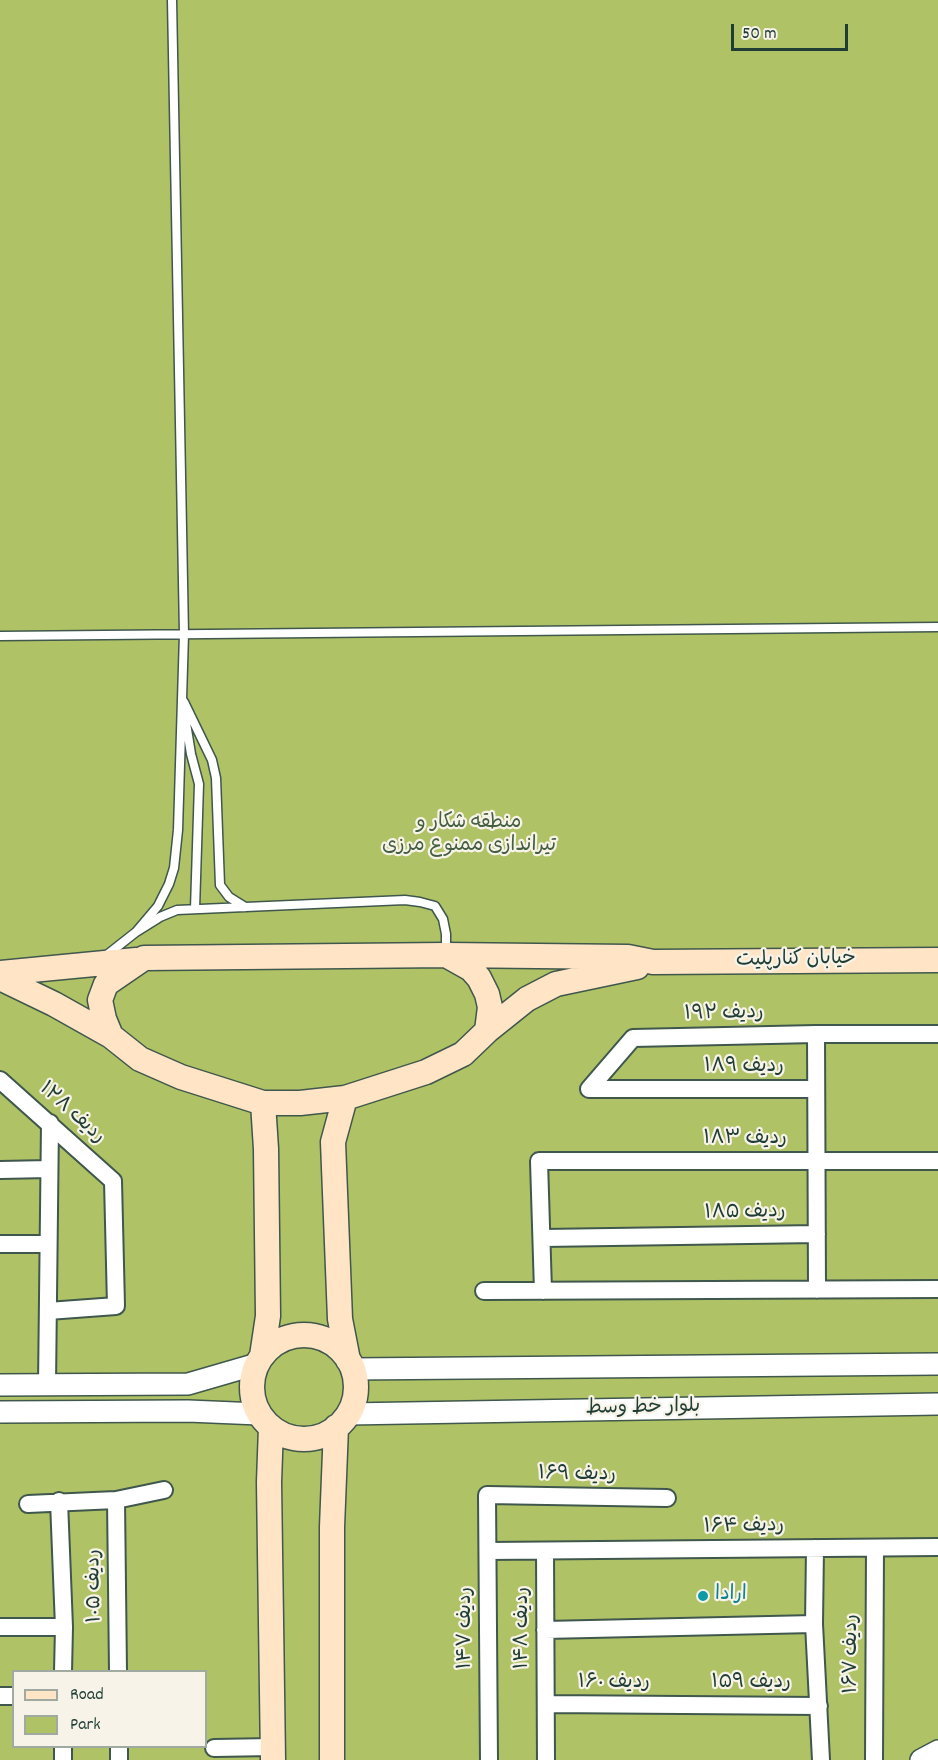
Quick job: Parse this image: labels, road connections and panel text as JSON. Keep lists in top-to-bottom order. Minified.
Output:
{"streets":{"main road":["خیابان کنارپلیت"],"street":["ردیف ۱۹۲","ردیف ۱۸۹","ردیف ۱۲۸","ردیف ۱۸۳","ردیف ۱۸۵","بلوار خط وسط","ردیف ۱۶۹","ردیف ۱۶۴","ردیف ۱۰۵","ردیف ۱۴۷","ردیف ۱۴۸","ردیف ۱۶۷","ردیف ۱۶۰","ردیف ۱۵۹"]},"crossings":[["ردیف ۱۹۲","ردیف ۱۸۹"],["ردیف ۱۸۳","ردیف ۱۸۵"],["ردیف ۱۶۹","ردیف ۱۴۷"],["ردیف ۱۶۴","ردیف ۱۴۷"],["ردیف ۱۶۴","ردیف ۱۴۸"],["ردیف ۱۶۴","ردیف ۱۶۷"],["ردیف ۱۴۸","ردیف ۱۶۰"],["ردیف ۱۶۰","ردیف ۱۵۹"]],"parks":["منطقه شکار و تیراندازی ممنوع مرزی"],"places":["ارادا"],"legend":["Road","Park"],"scale_bar":"50 m"}
